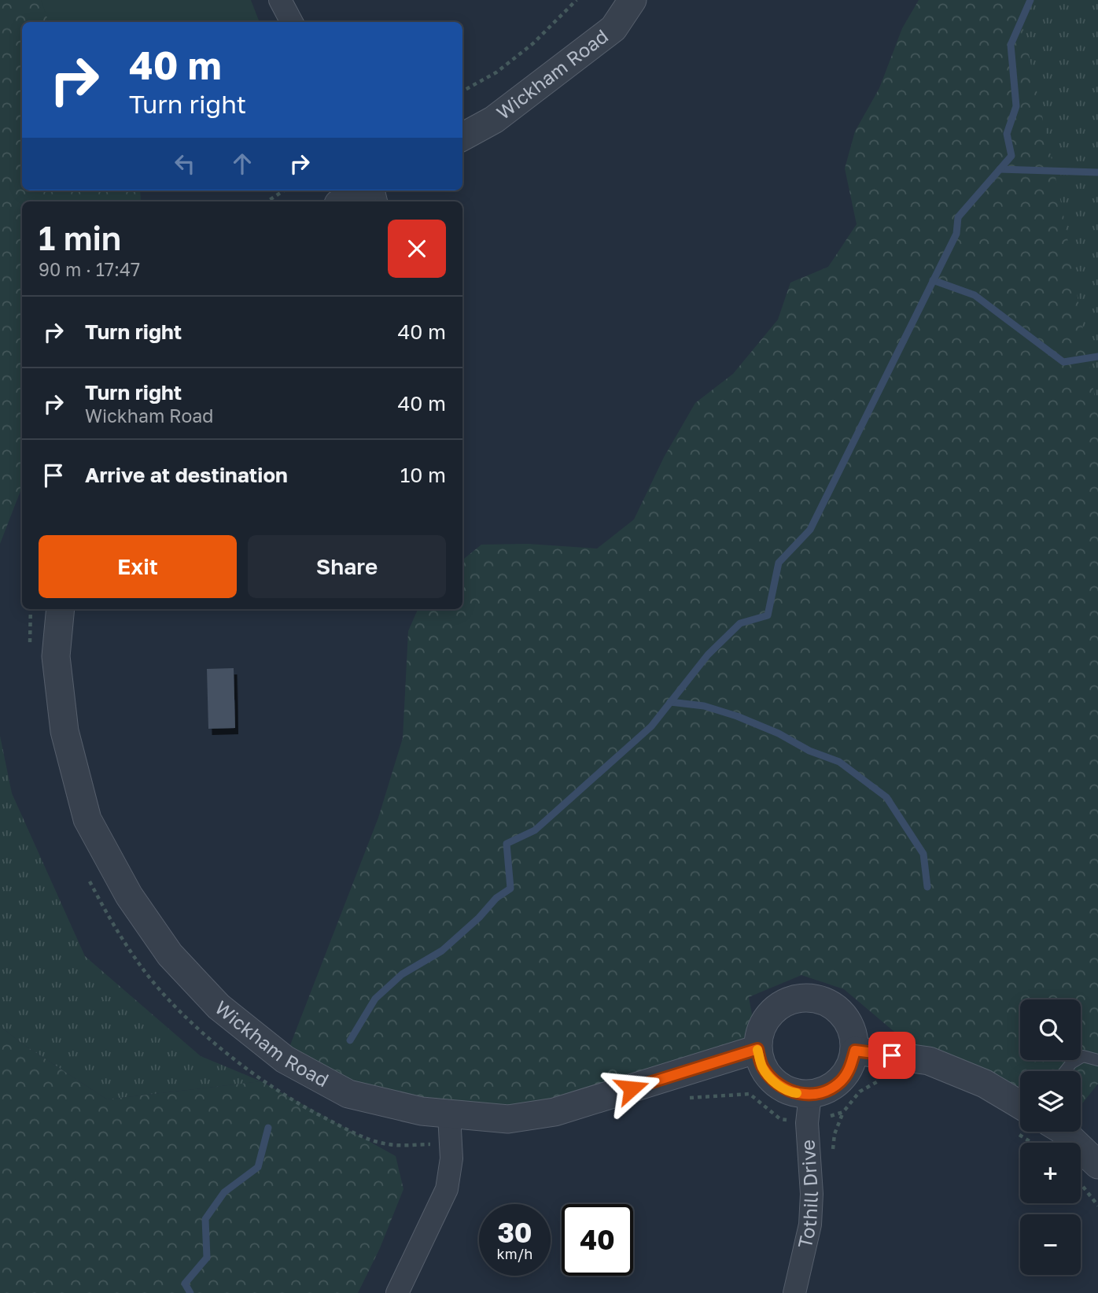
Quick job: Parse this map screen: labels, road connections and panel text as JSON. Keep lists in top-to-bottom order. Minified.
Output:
{"streets":{"street":["Wickham Road","Tothill Drive"]},"crossings":[["Wickham Road","Tothill Drive"]],"page":{"turn":["40 m","Turn right"],"heading":["1 min","90 m · 17:47"],"list":[{"name":"Turn right","value":"40 m"},{"name":"Turn right","note":"Wickham Road","value":"40 m"},{"name":"Arrive at destination","value":"10 m"}],"buttons":["Exit","Share"],"map_buttons":["+","−"],"speed":"30 km/h","limit":"40"}}
